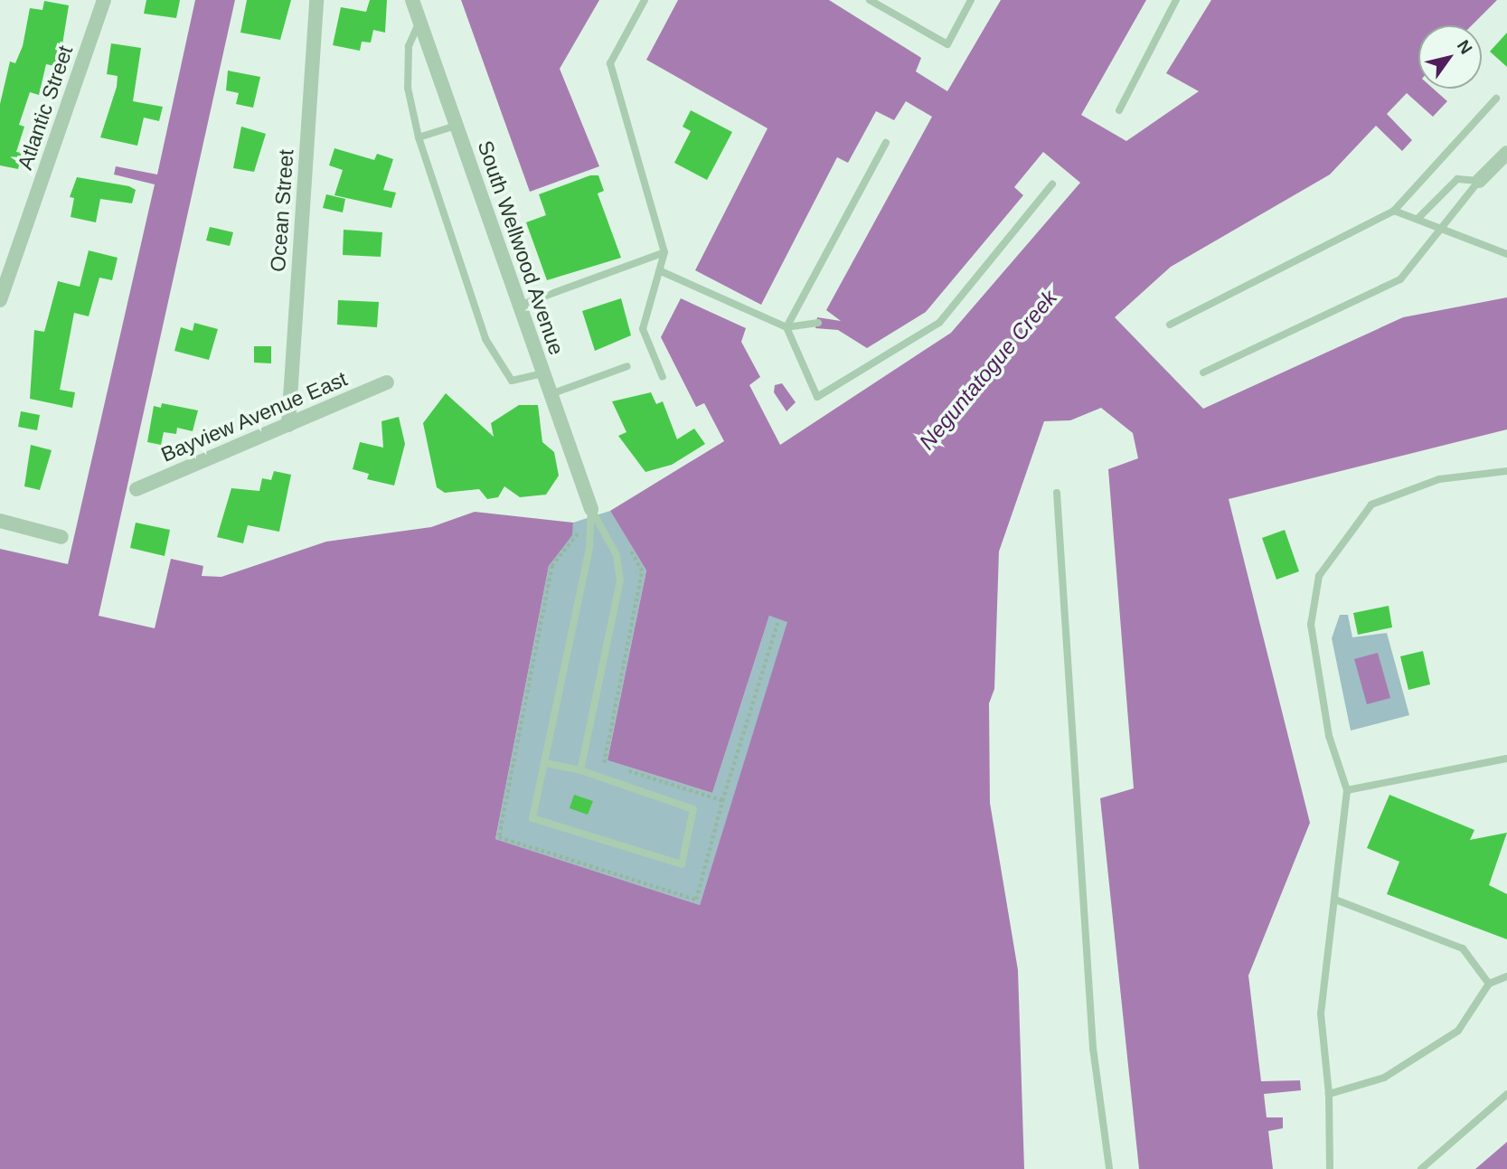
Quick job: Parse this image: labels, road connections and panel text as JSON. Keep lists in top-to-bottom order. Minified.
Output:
{"streets":{"street":["Atlantic Street","Ocean Street","South Wellwood Avenue","Bayview Avenue East"]},"crossings":[["Ocean Street","Bayview Avenue East"]],"water":["Neguntatogue Creek"],"north":"top right"}
